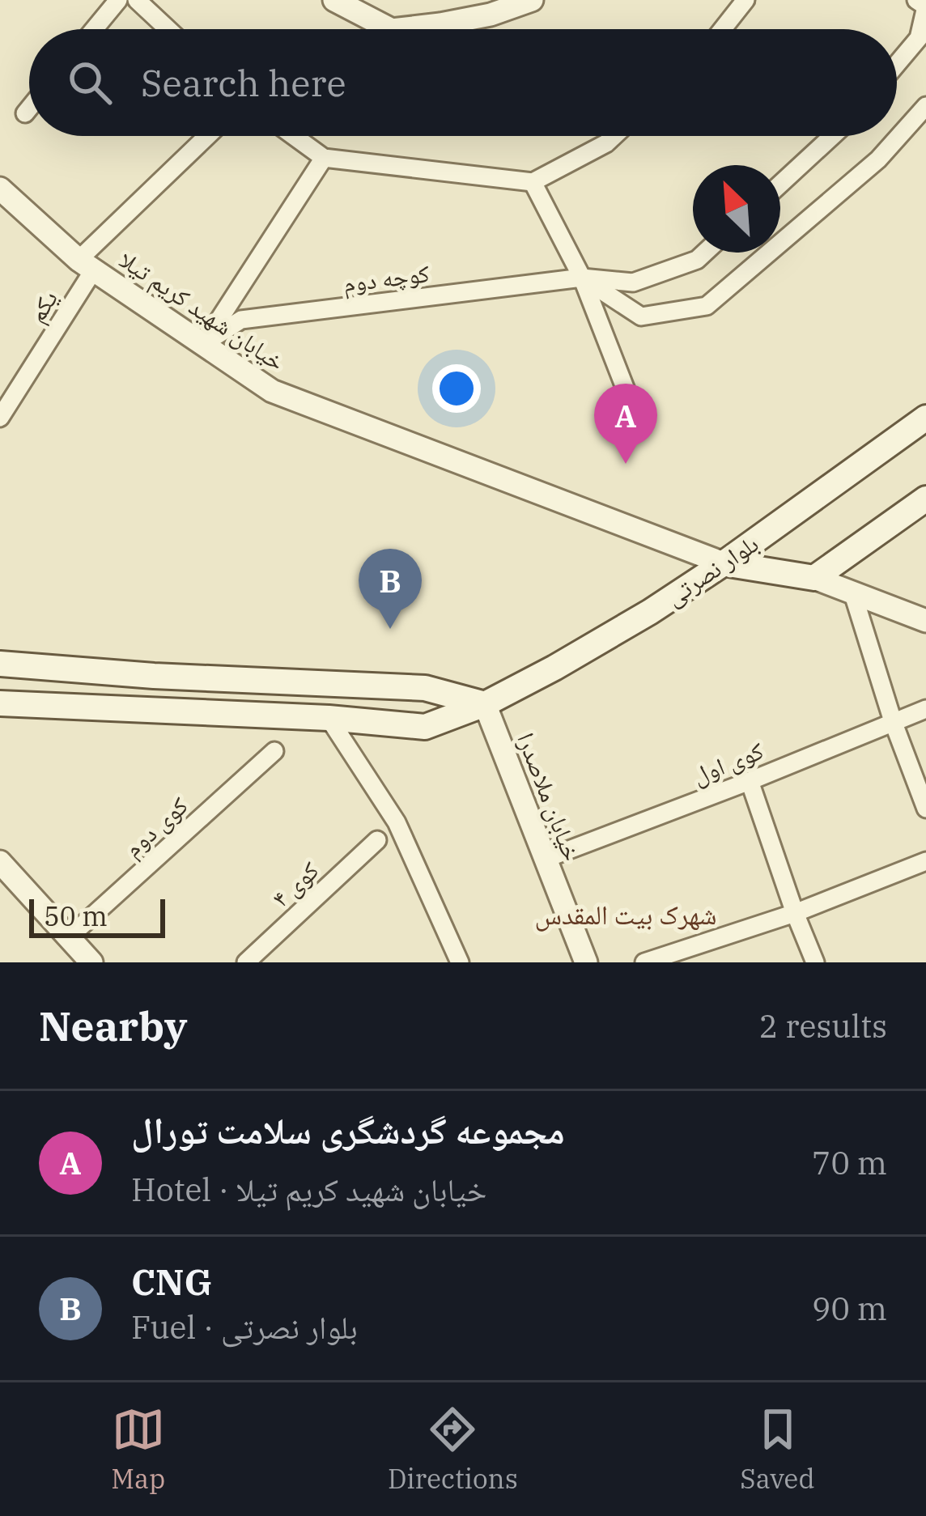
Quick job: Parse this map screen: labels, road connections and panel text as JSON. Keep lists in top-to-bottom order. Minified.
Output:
{"streets":{"main road":["بلوار نصرتی"],"street":["کوچه دوم","یکم","خیابان شهید کریم تیلا","کوی اول","خیابان ملاصدرا","کوی دوم","کوی ۴"]},"crossings":[["کوچه دوم","خیابان شهید کریم تیلا"],["یکم","خیابان شهید کریم تیلا"],["خیابان شهید کریم تیلا","بلوار نصرتی"],["بلوار نصرتی","خیابان ملاصدرا"],["کوی اول","خیابان ملاصدرا"]],"districts":["شهرک بیت المقدس"],"scale_bar":"50 m","north":"top left","page":{"search":"Search here","pins":["A","B"],"scale":"50 m","heading":["Nearby","2 results"],"list":[{"mark":"A","name":"مجموعه گردشگری سلامت تورال","note":"Hotel · خیابان شهید کریم تیلا","value":"70 m"},{"mark":"B","name":"CNG","note":"Fuel · بلوار نصرتی","value":"90 m"}],"nav":["Map","Directions","Saved"]}}
